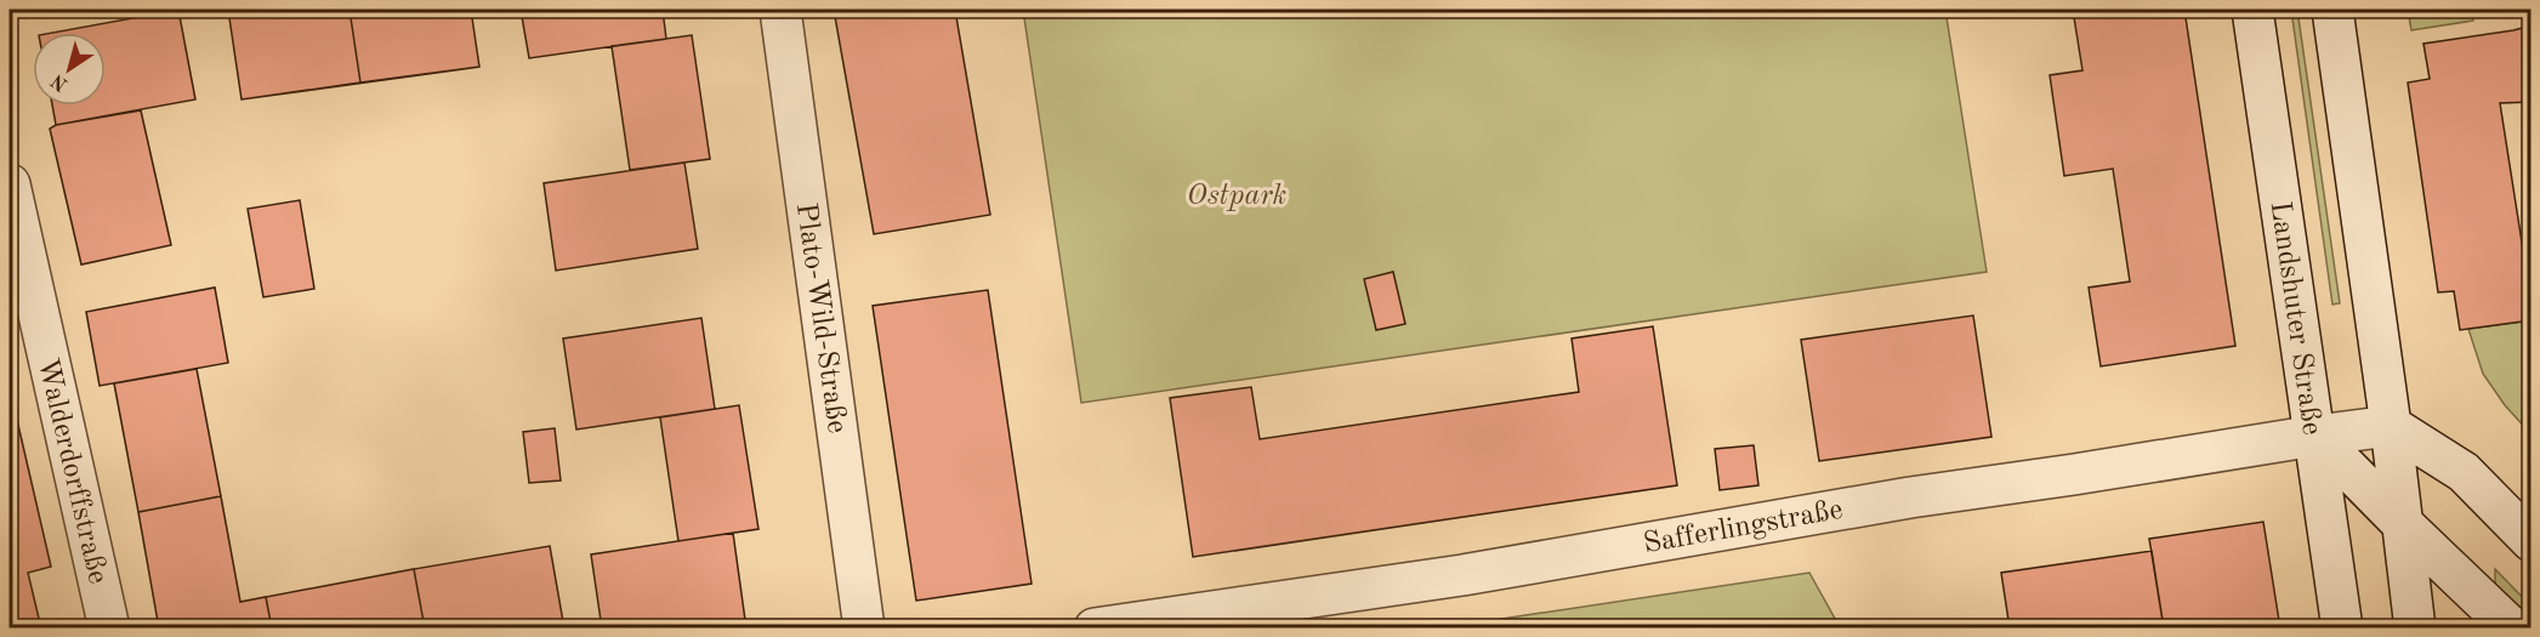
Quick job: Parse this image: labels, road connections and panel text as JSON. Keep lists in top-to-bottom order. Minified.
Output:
{"streets":{"street":["Plato-Wild-Straße","Landshuter Straße","Walderdorffstraße","Safferlingstraße"]},"crossings":[["Landshuter Straße","Safferlingstraße"]],"parks":["Ostpark"],"north":"bottom left"}
